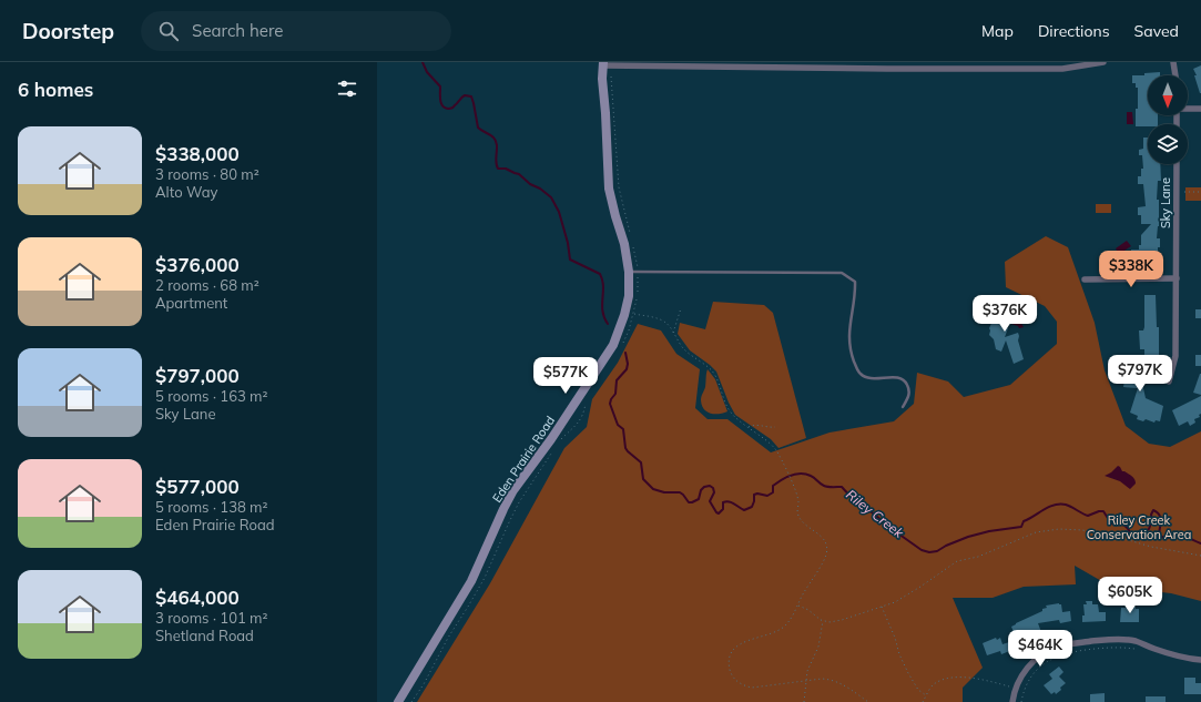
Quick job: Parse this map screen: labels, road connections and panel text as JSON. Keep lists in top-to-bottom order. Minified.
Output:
{"streets":{"street":["Sky Lane","Eden Prairie Road"]},"water":["Riley Creek"],"parks":["Riley Creek Conservation Area"],"north":"bottom","page":{"header":"Doorstep","search":"Search here","nav":["Map","Directions","Saved"],"heading":"6 homes","list":[{"name":"$338,000","note":"3 rooms · 80 m² · Alto Way"},{"name":"$376,000","note":"2 rooms · 68 m² · Apartment"},{"name":"$797,000","note":"5 rooms · 163 m² · Sky Lane"},{"name":"$577,000","note":"5 rooms · 138 m² · Eden Prairie Road"},{"name":"$464,000","note":"3 rooms · 101 m² · Shetland Road"}],"price":["$338K","$376K","$797K","$577K","$605K","$464K"]}}
